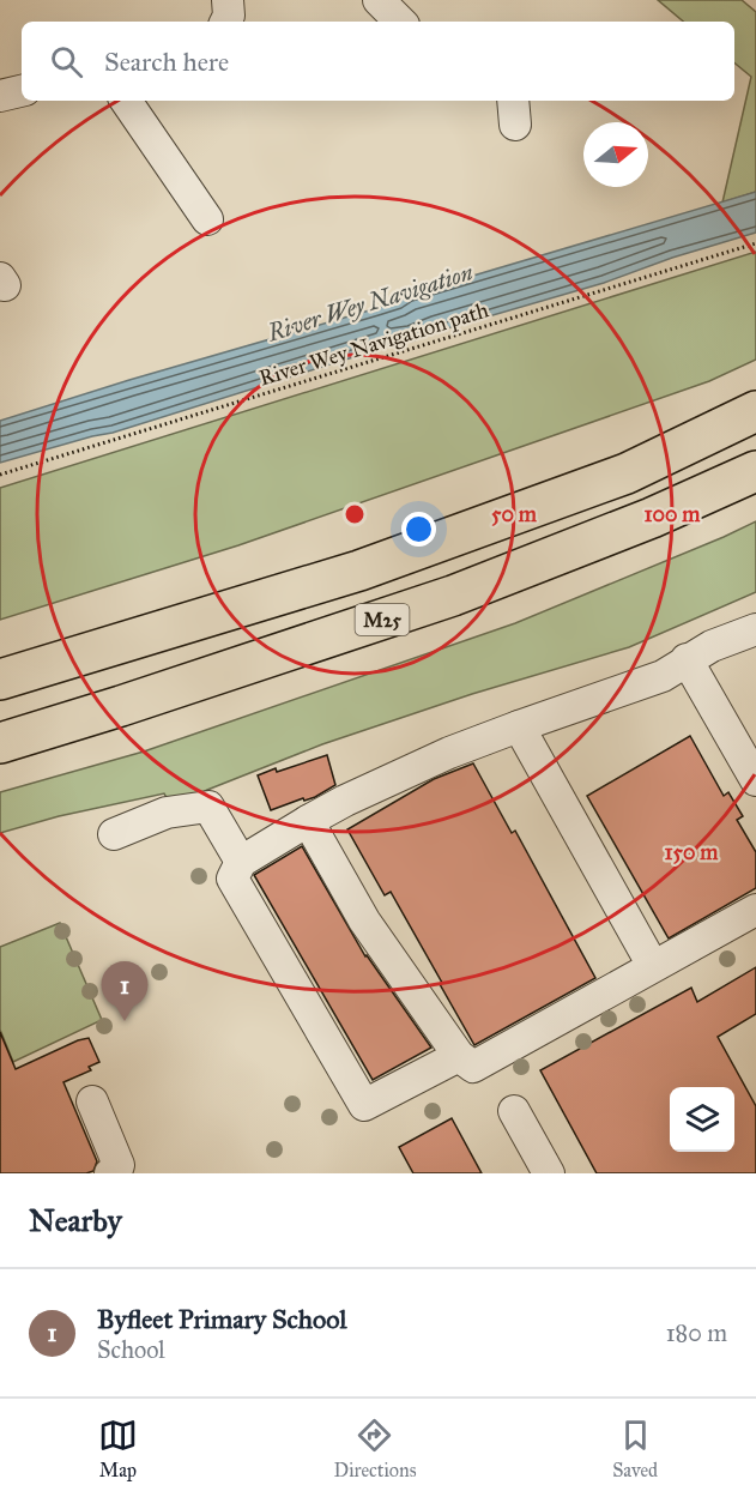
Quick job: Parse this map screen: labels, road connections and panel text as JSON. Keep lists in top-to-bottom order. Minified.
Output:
{"streets":{"highway":["M25"],"path":["River Wey Navigation path"]},"water":["River Wey Navigation"],"north":"right","page":{"search":"Search here","pins":"1","heading":"Nearby","list":[{"mark":"1","name":"Byfleet Primary School","note":"School","value":"180 m"}],"nav":["Map","Directions","Saved"]},"rings":["50 m","100 m","150 m"]}
